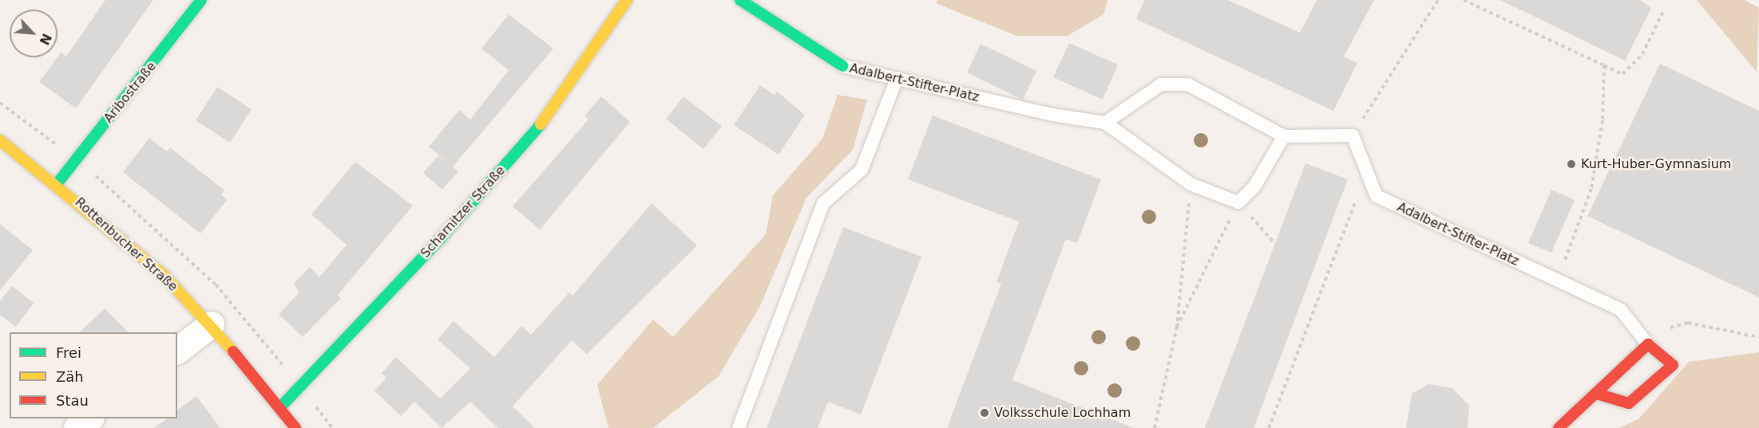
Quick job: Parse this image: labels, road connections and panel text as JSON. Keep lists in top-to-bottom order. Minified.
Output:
{"streets":{"street":["Adalbert-Stifter-Platz","Aribostraße","Scharnitzer Straße","Rottenbucher Straße"]},"crossings":[["Aribostraße","Rottenbucher Straße"],["Scharnitzer Straße","Rottenbucher Straße"]],"places":["Kurt-Huber-Gymnasium","Volksschule Lochham"],"legend":["Frei","Zäh","Stau"],"north":"bottom right"}
